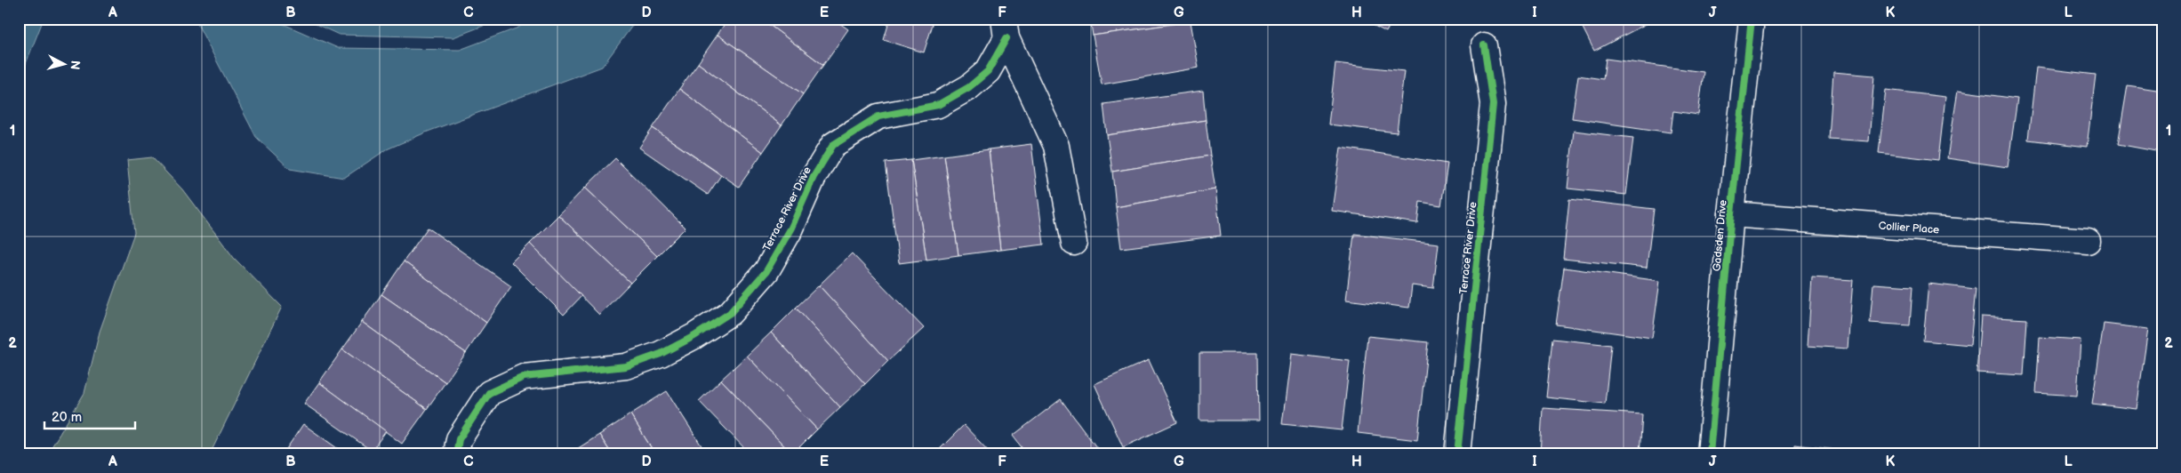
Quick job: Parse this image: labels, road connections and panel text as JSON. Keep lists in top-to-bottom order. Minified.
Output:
{"streets":{"street":["Terrace River Drive","Collier Place","Gadsden Drive"]},"crossings":[["Collier Place","Gadsden Drive"]],"scale_bar":"20 m","north":"right","grid":{"columns":["A","B","C","D","E","F","G","H","I","J","K","L"],"rows":["1","2"]}}
